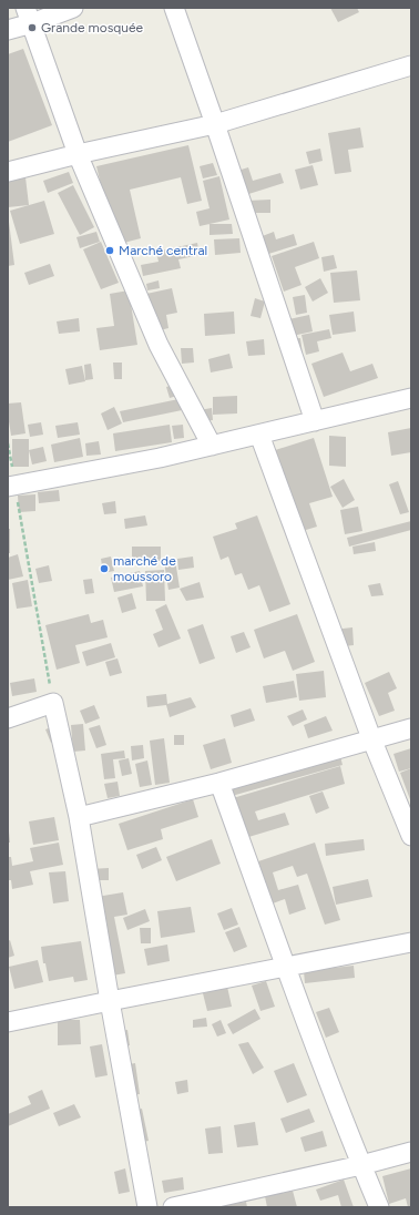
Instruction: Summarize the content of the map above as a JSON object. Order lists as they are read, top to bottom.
{
  "places": ["Grande mosquée", "Marché central", "marché de moussoro"]
}
